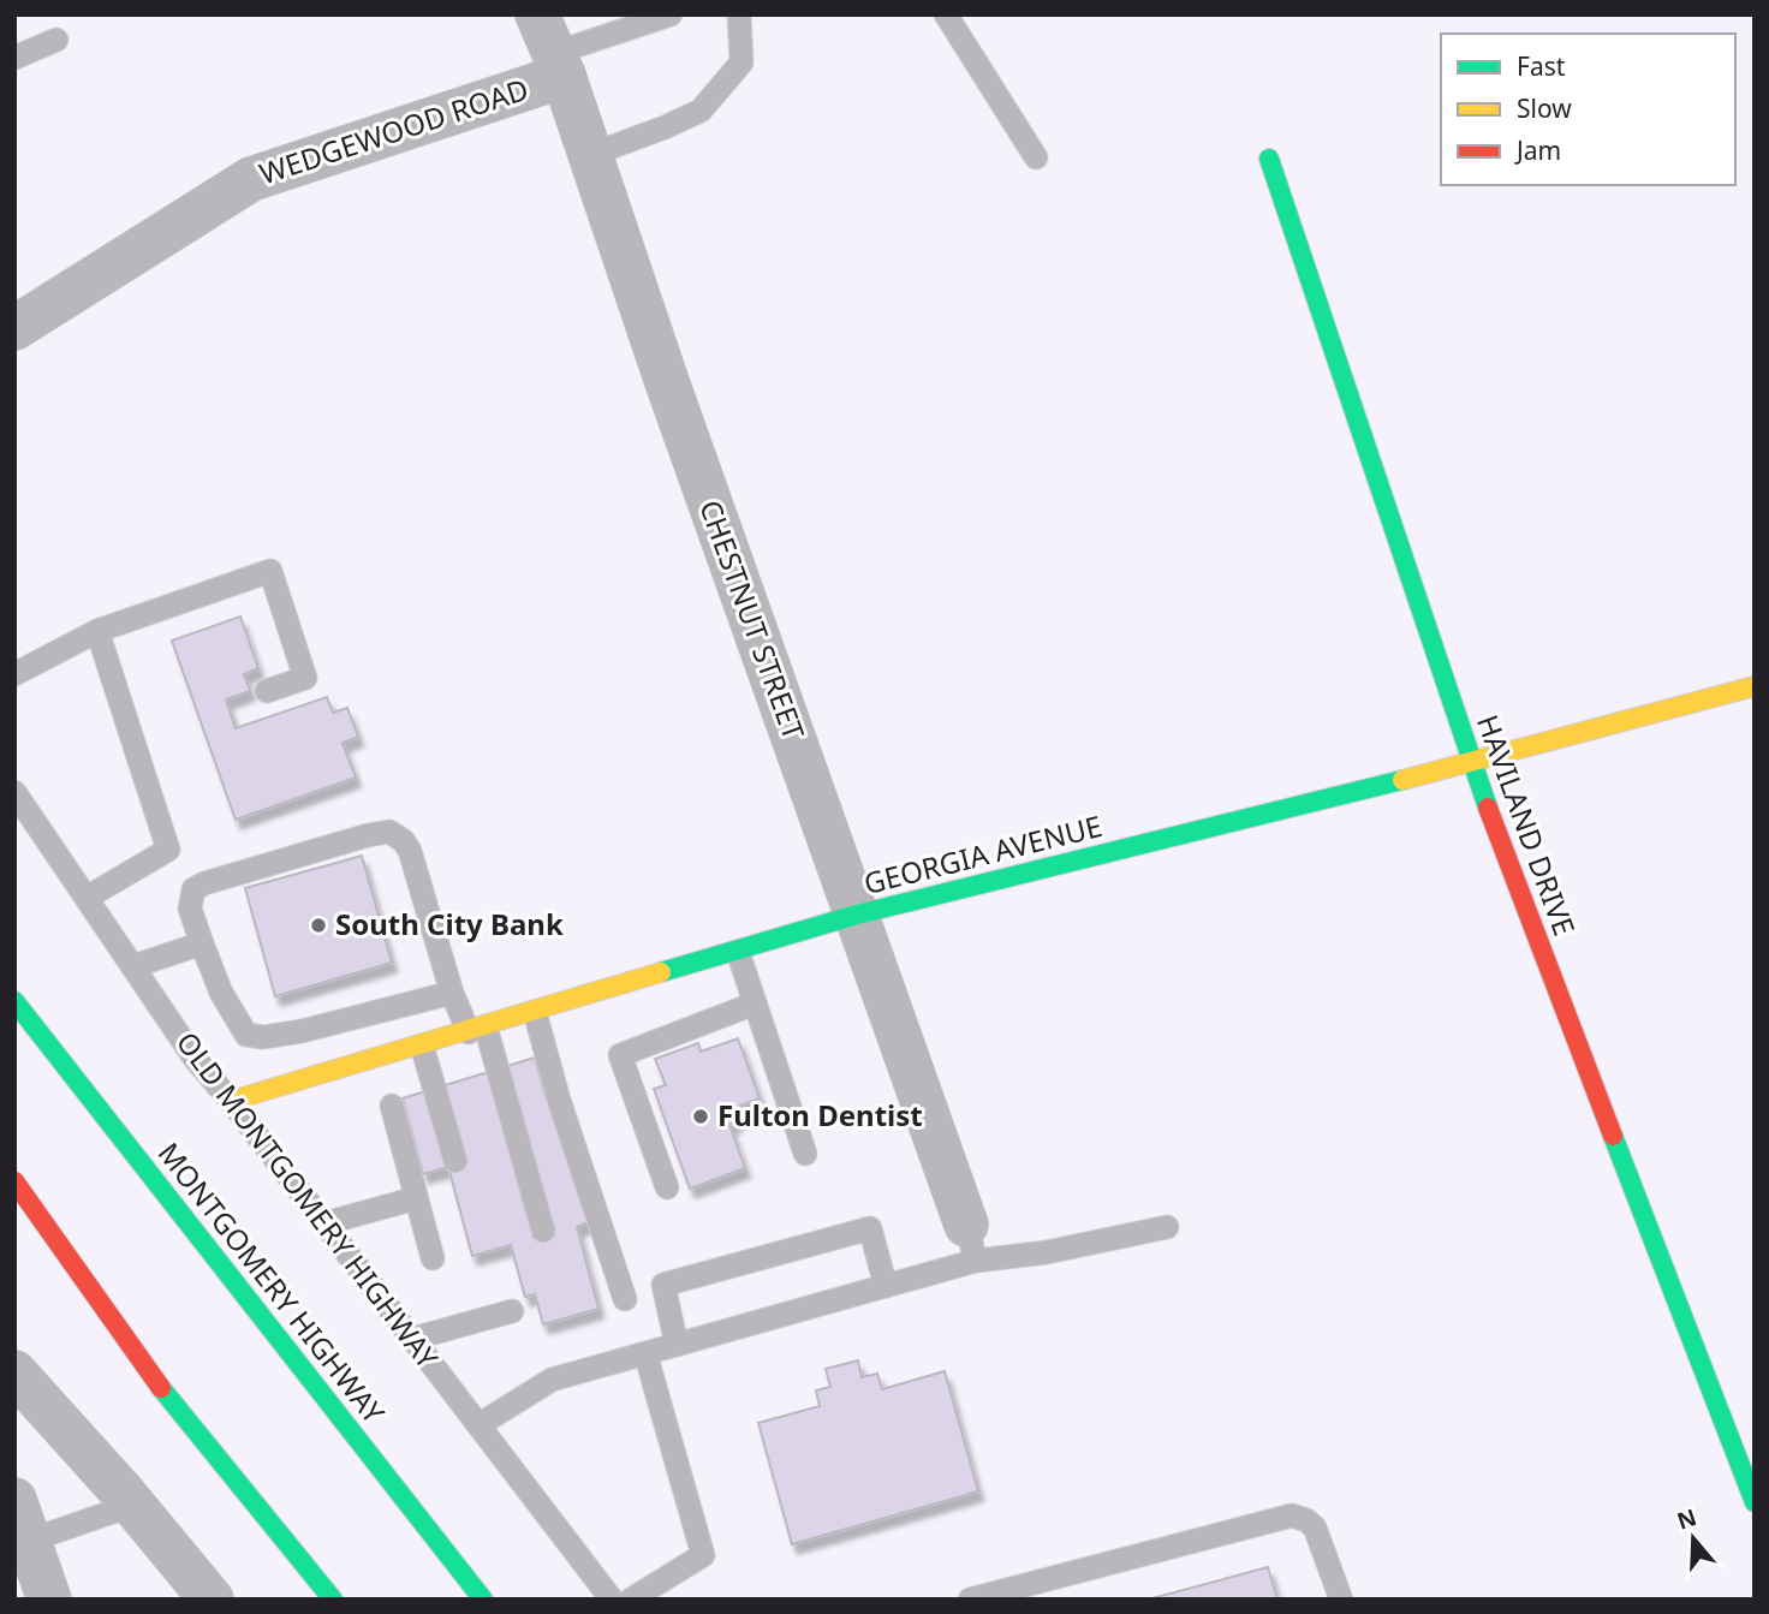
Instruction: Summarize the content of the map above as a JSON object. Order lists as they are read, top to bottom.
{
  "streets": {
    "street": [
      "WEDGEWOOD ROAD",
      "CHESTNUT STREET",
      "HAVILAND DRIVE",
      "GEORGIA AVENUE",
      "MONTGOMERY HIGHWAY"
    ],
    "lane": ["OLD MONTGOMERY HIGHWAY"]
  },
  "crossings": [
    ["WEDGEWOOD ROAD", "CHESTNUT STREET"],
    ["CHESTNUT STREET", "GEORGIA AVENUE"],
    ["HAVILAND DRIVE", "GEORGIA AVENUE"],
    ["GEORGIA AVENUE", "OLD MONTGOMERY HIGHWAY"]
  ],
  "places": ["South City Bank", "Fulton Dentist"],
  "legend": ["Fast", "Slow", "Jam"],
  "north": "top"
}
